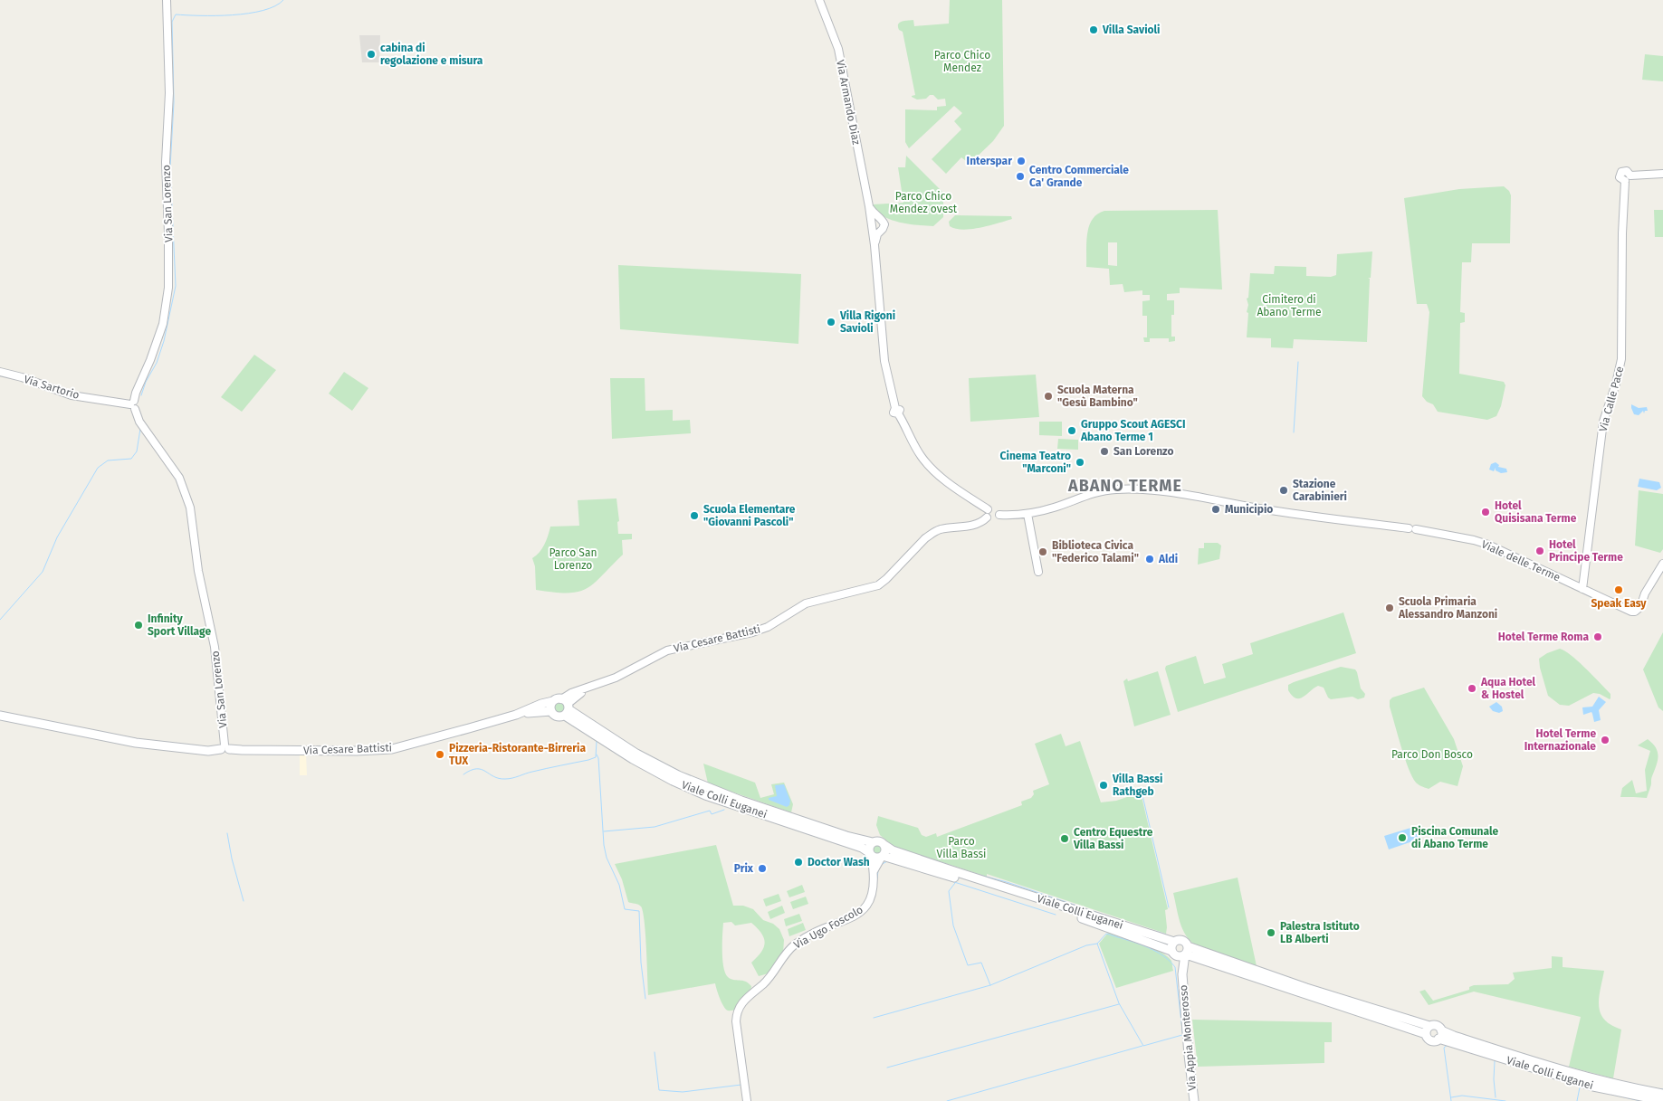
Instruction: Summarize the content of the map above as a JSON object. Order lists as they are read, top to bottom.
{
  "streets": {
    "main road": ["Via Cesare Battisti", "Viale Colli Euganei", "Via Appia Monterosso"],
    "street": [
      "Via Armando Diaz",
      "Via San Lorenzo",
      "Via Sartorio",
      "Via Calle Pace",
      "Viale delle Terme",
      "Via Ugo Foscolo"
    ]
  },
  "crossings": [
    ["Via Armando Diaz", "Viale delle Terme"],
    ["Via Armando Diaz", "Via Cesare Battisti"],
    ["Via San Lorenzo", "Via Sartorio"],
    ["Via San Lorenzo", "Via Cesare Battisti"],
    ["Via Calle Pace", "Viale delle Terme"],
    ["Viale delle Terme", "Via Cesare Battisti"],
    ["Via Cesare Battisti", "Viale Colli Euganei"],
    ["Viale Colli Euganei", "Via Ugo Foscolo"],
    ["Viale Colli Euganei", "Via Appia Monterosso"]
  ],
  "districts": ["ABANO TERME"],
  "parks": [
    "Parco Chico Mendez",
    "Parco Chico Mendez ovest",
    "Cimitero di Abano Terme",
    "Parco San Lorenzo",
    "Parco Don Bosco",
    "Parco Villa Bassi"
  ],
  "places": [
    "Villa Savioli",
    "cabina di regolazione e misura",
    "Interspar",
    "Centro Commerciale Ca' Grande",
    "Villa Rigoni Savioli",
    "Scuola Materna \"Gesù Bambino\"",
    "Gruppo Scout AGESCI Abano Terme 1",
    "San Lorenzo",
    "Cinema Teatro \"Marconi\"",
    "Stazione Carabinieri",
    "Municipio",
    "Hotel Quisisana Terme",
    "Scuola Elementare \"Giovanni Pascoli\"",
    "Hotel Principe Terme",
    "Biblioteca Civica \"Federico Talami\"",
    "Aldi",
    "Speak Easy",
    "Scuola Primaria Alessandro Manzoni",
    "Infinity Sport Village",
    "Hotel Terme Roma",
    "Aqua Hotel & Hostel",
    "Hotel Terme Internazionale",
    "Pizzeria-Ristorante-Birreria TUX",
    "Villa Bassi Rathgeb",
    "Piscina Comunale di Abano Terme",
    "Centro Equestre Villa Bassi",
    "Doctor Wash",
    "Prix",
    "Palestra Istituto LB Alberti"
  ]
}
